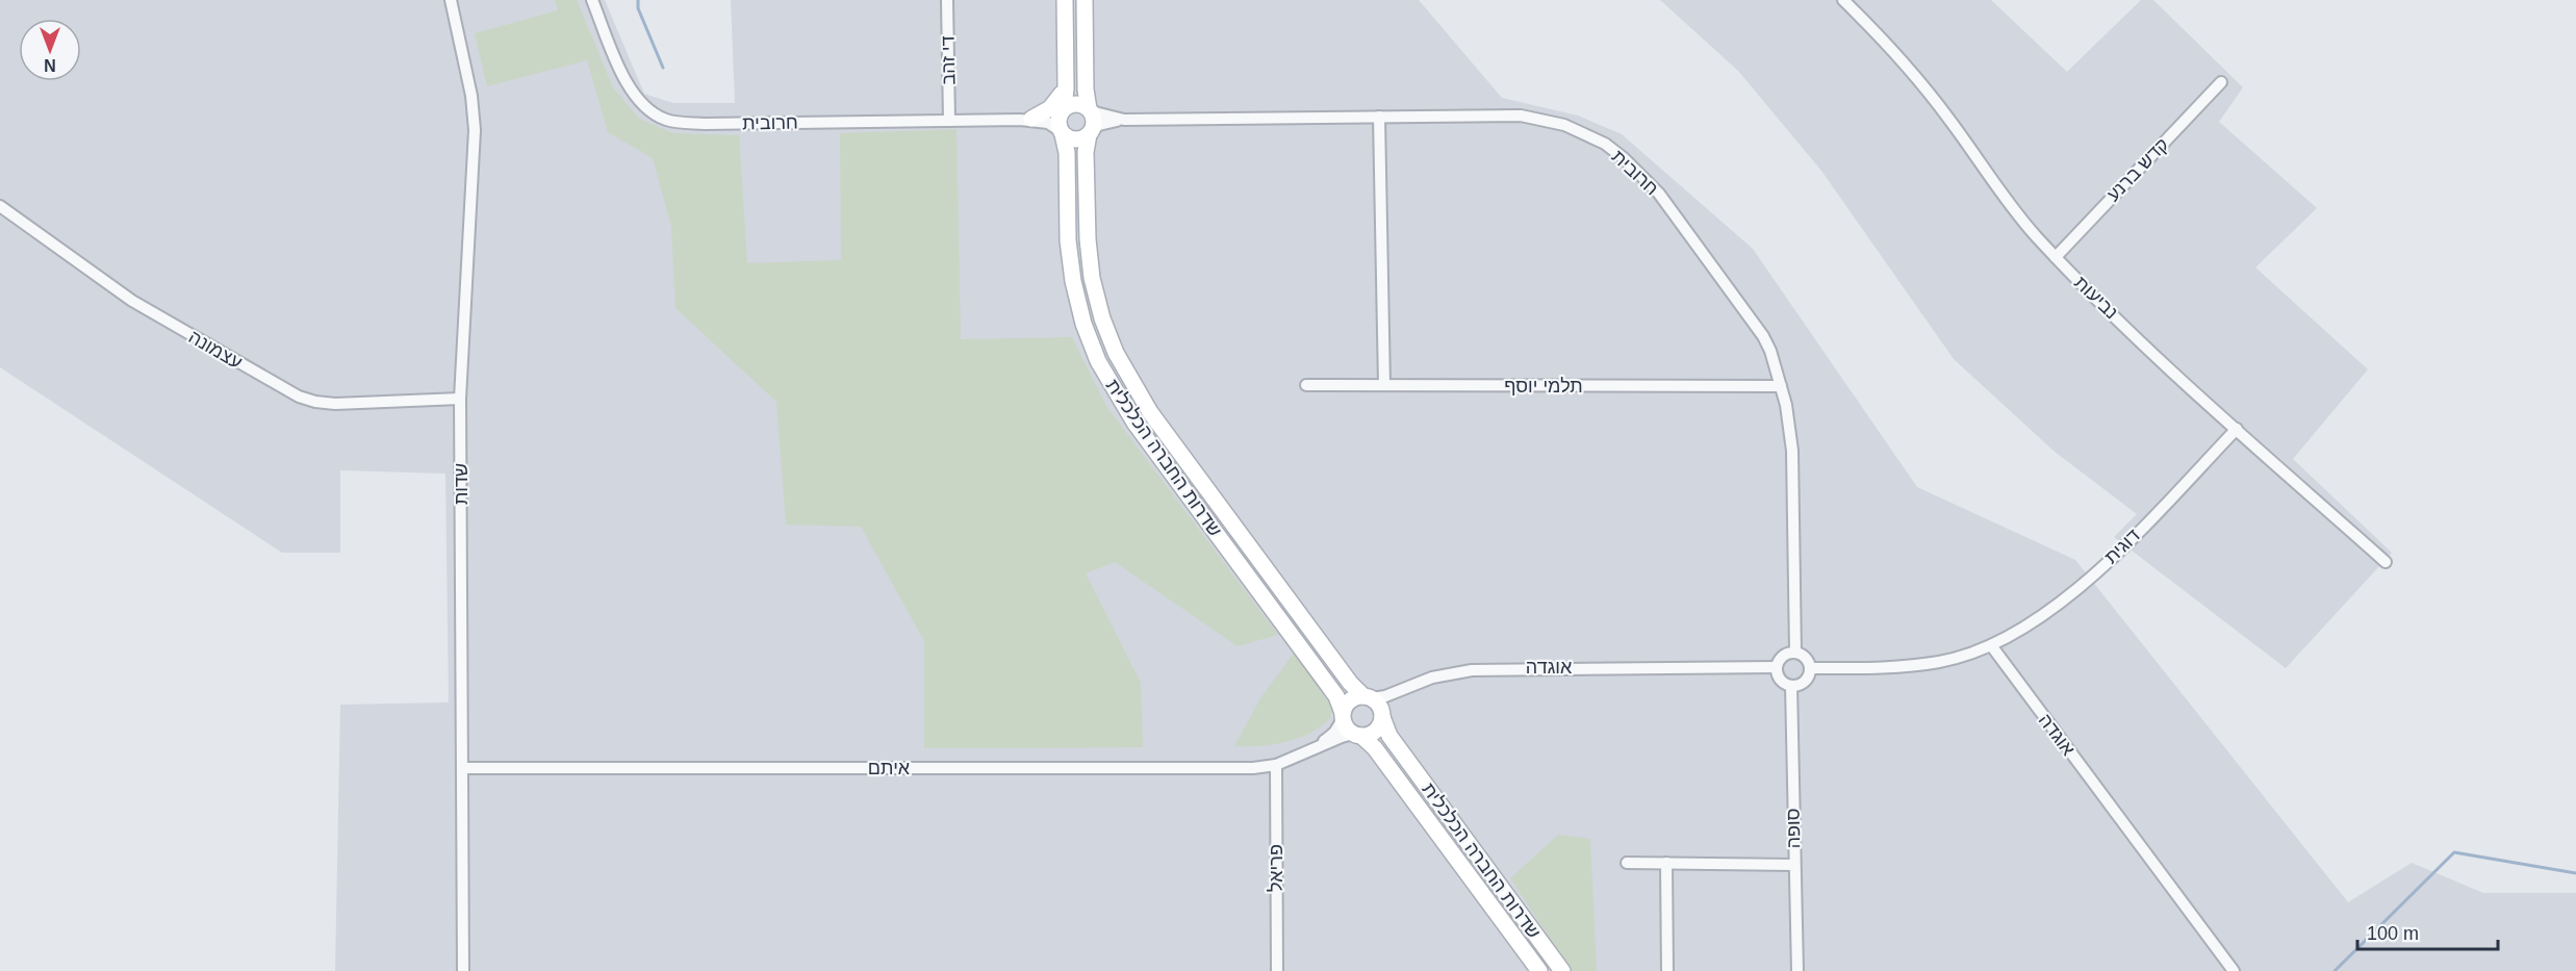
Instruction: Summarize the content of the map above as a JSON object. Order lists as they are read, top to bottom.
{
  "streets": {
    "main road": ["שדרות החברה הכלכלית"],
    "street": [
      "די זהב",
      "חרובית",
      "קדש ברנע",
      "נביעות",
      "עצמונה",
      "תלמי יוסף",
      "שדות",
      "דוגית",
      "אוגדה",
      "איתם",
      "סופה",
      "פריאל"
    ]
  },
  "crossings": [
    ["די זהב", "חרובית"],
    ["חרובית", "תלמי יוסף"],
    ["חרובית", "שדרות החברה הכלכלית"],
    ["חרובית", "אוגדה"],
    ["חרובית", "סופה"],
    ["קדש ברנע", "נביעות"],
    ["נביעות", "דוגית"],
    ["עצמונה", "שדות"],
    ["שדרות החברה הכלכלית", "אוגדה"],
    ["שדרות החברה הכלכלית", "איתם"],
    ["שדות", "איתם"],
    ["דוגית", "אוגדה"],
    ["אוגדה", "איתם"],
    ["אוגדה", "סופה"],
    ["איתם", "פריאל"]
  ],
  "scale_bar": "100 m",
  "north": "bottom"
}
